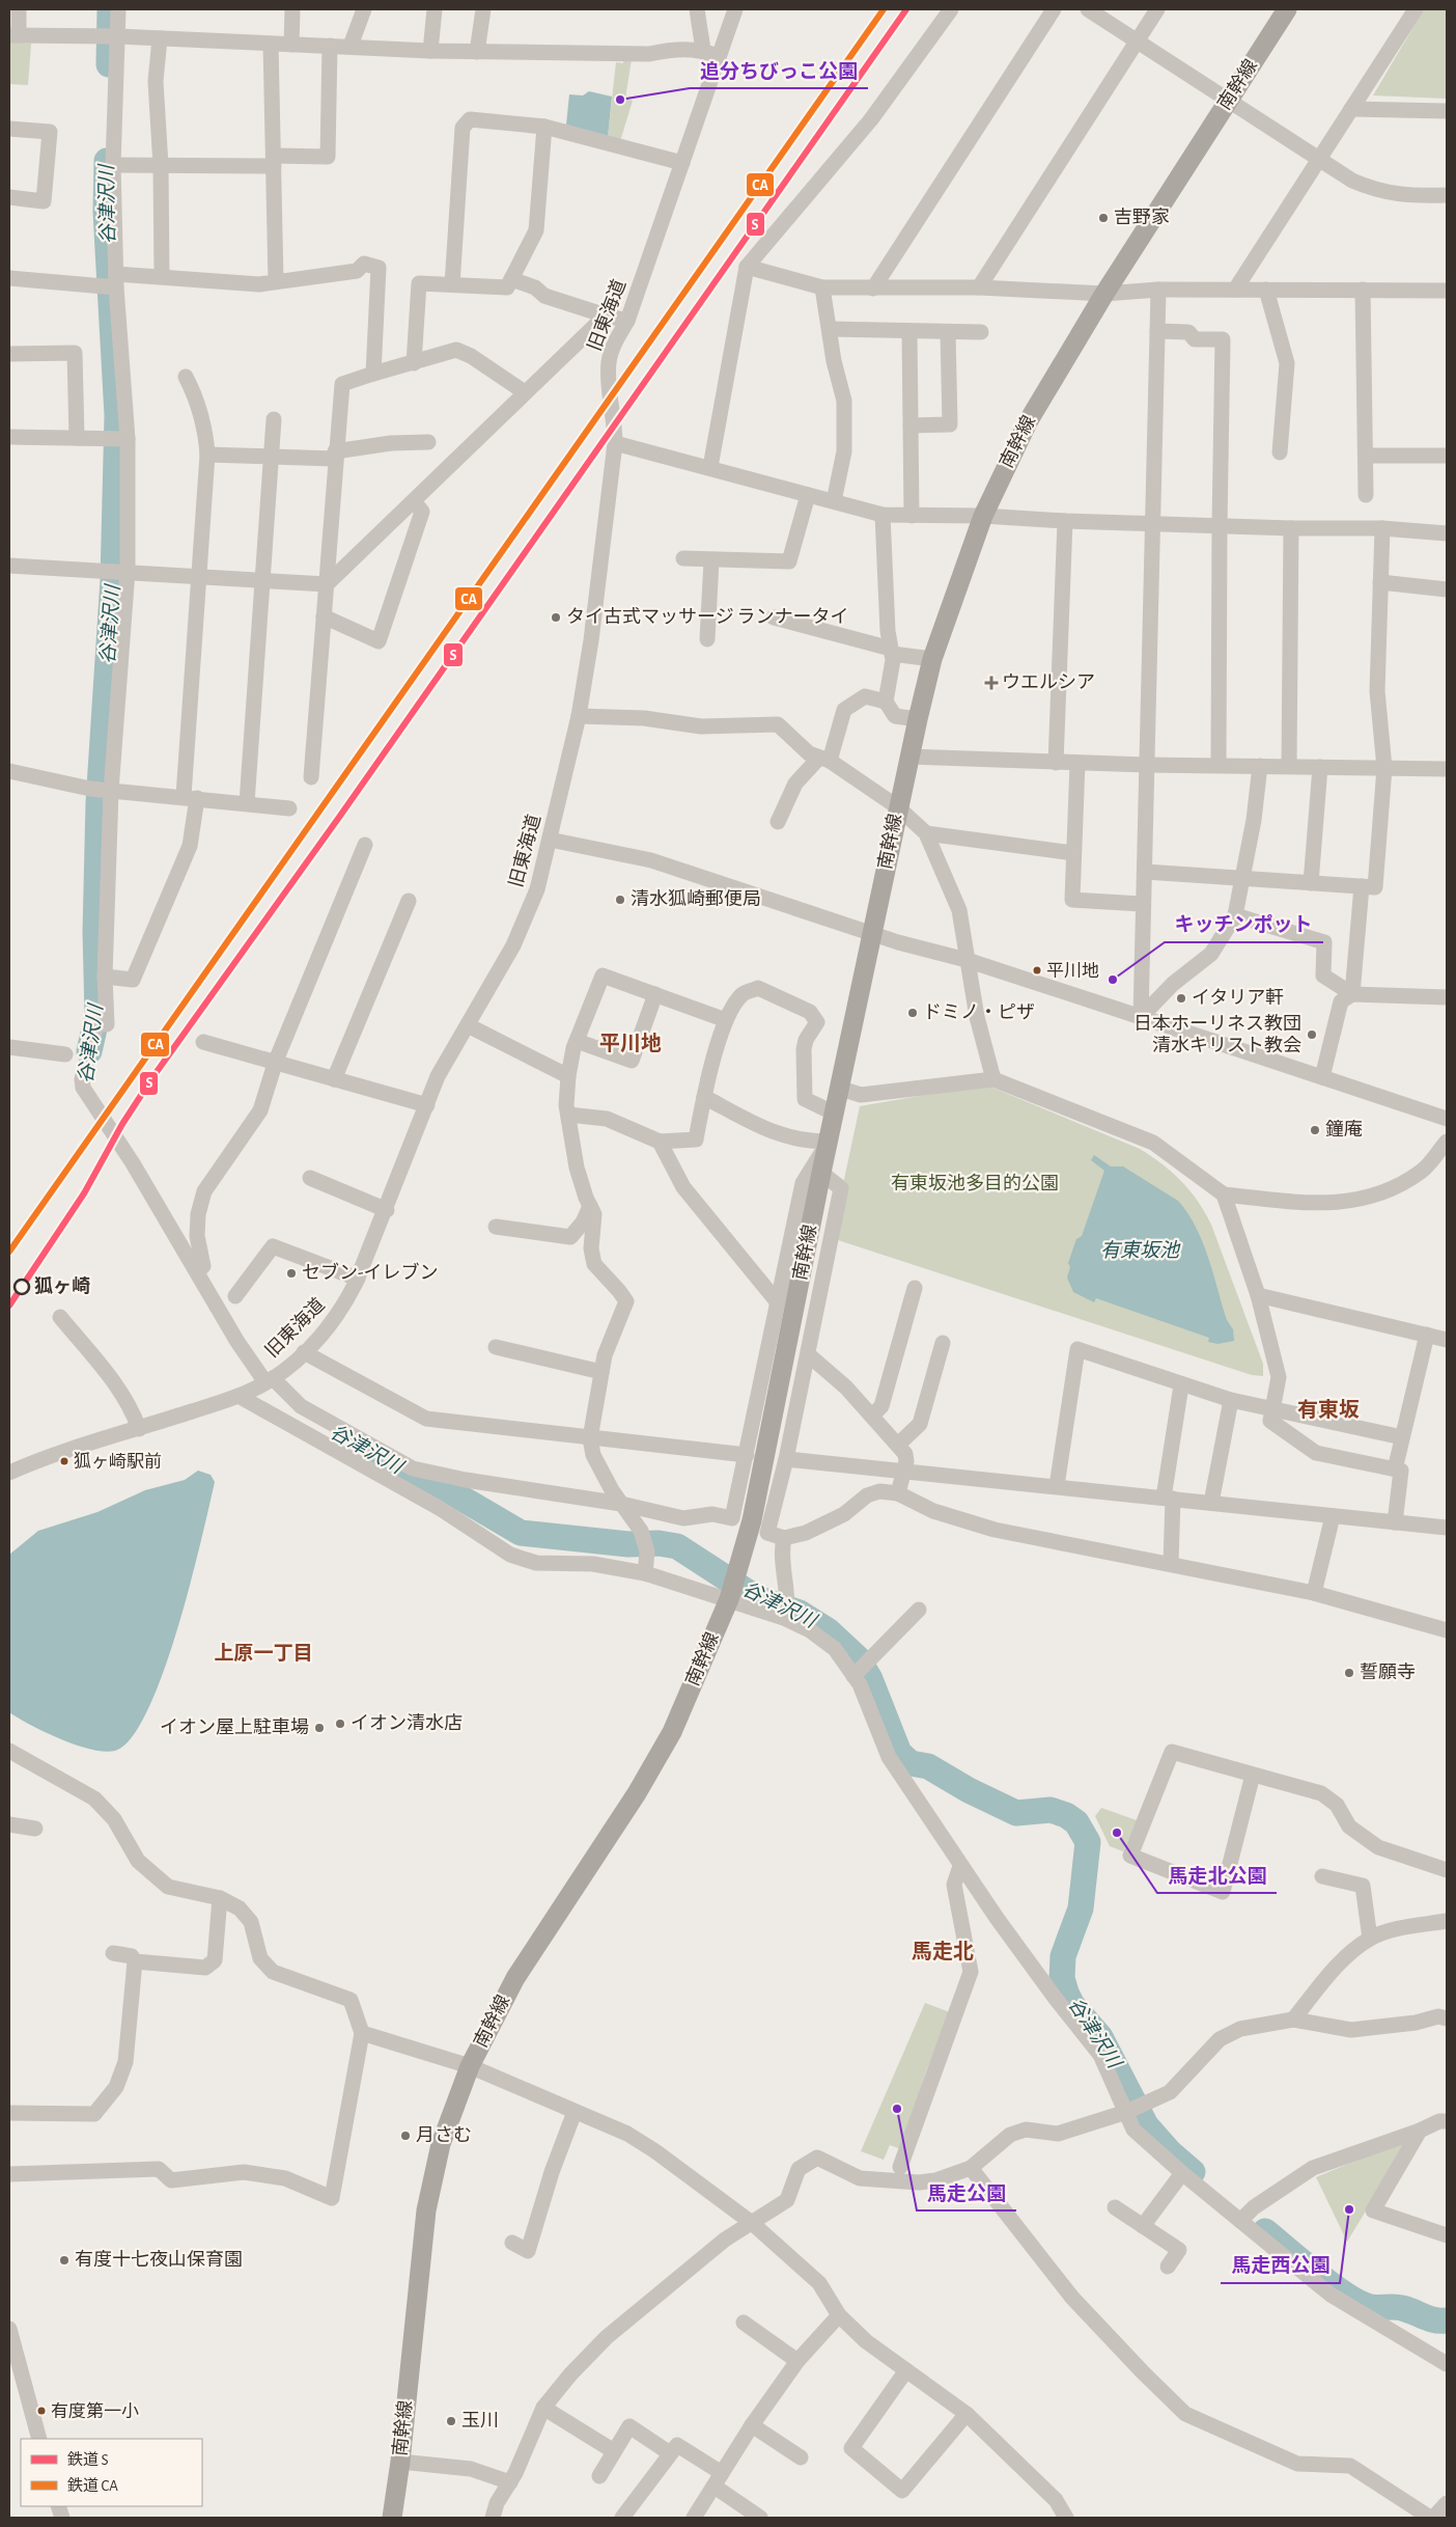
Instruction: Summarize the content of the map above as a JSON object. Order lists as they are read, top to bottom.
{
  "streets": {
    "main road": ["南幹線"],
    "street": ["旧東海道"]
  },
  "districts": [
    "平川地",
    "有東坂",
    "上原一丁目",
    "馬走北"
  ],
  "water": ["谷津沢川", "有東坂池"],
  "parks": ["有東坂池多目的公園"],
  "places": {
    "other": [
      "追分ちびっこ公園",
      "吉野家",
      "タイ古式マッサージ ランナータイ",
      "清水狐崎郵便局",
      "平川地",
      "キッチンポット",
      "イタリア軒",
      "ドミノ・ピザ",
      "日本ホーリネス教団 清水キリスト教会",
      "鐘庵",
      "セブン-イレブン",
      "狐ヶ崎",
      "狐ヶ崎駅前",
      "誓願寺",
      "イオン清水店",
      "イオン屋上駐車場",
      "馬走北公園",
      "馬走公園",
      "月さむ",
      "馬走西公園",
      "有度十七夜山保育園",
      "有度第一小",
      "玉川"
    ],
    "health": ["ウエルシア"]
  },
  "lines": ["rail line S", "rail line CA"],
  "legend": ["鉄道 S", "鉄道 CA"]
}
